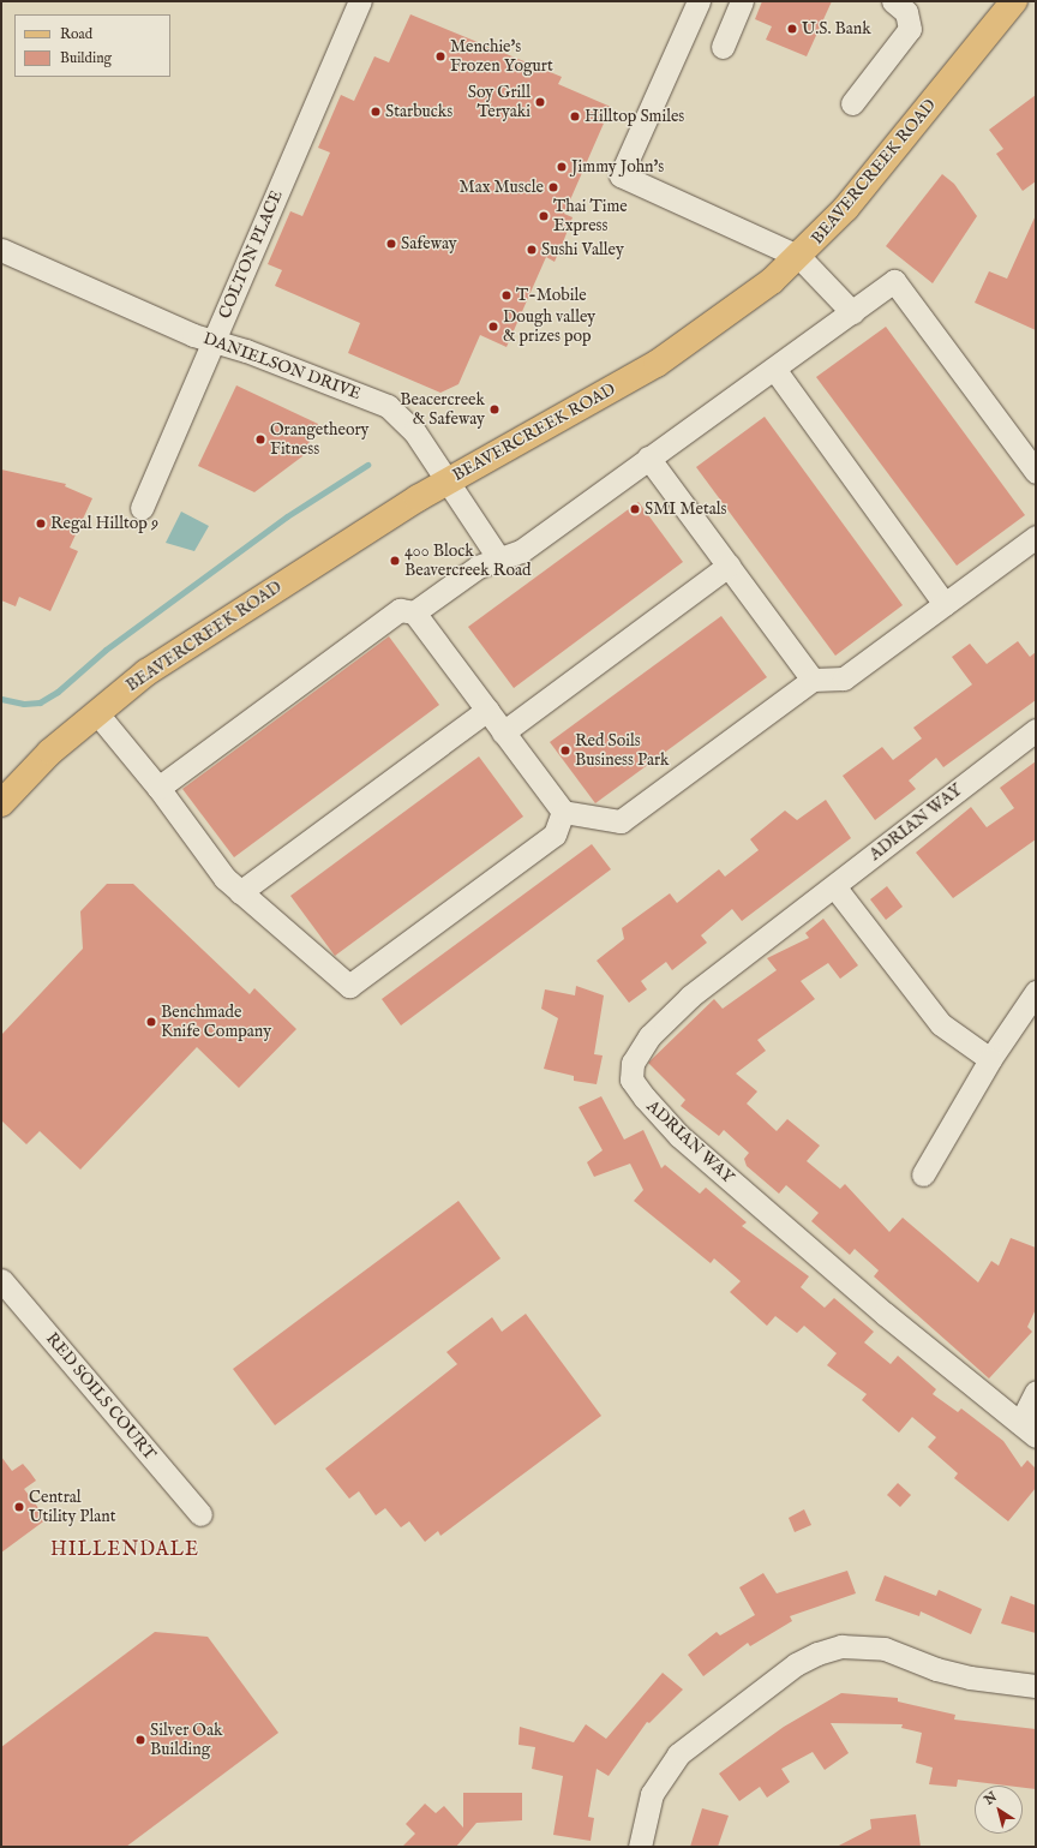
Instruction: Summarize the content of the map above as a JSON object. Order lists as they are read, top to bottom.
{
  "streets": {
    "main road": ["BEAVERCREEK ROAD"],
    "street": [
      "COLTON PLACE",
      "DANIELSON DRIVE",
      "ADRIAN WAY",
      "RED SOILS COURT"
    ]
  },
  "crossings": [
    ["BEAVERCREEK ROAD", "DANIELSON DRIVE"],
    ["COLTON PLACE", "DANIELSON DRIVE"]
  ],
  "districts": ["HILLENDALE"],
  "places": [
    "U.S. Bank",
    "Menchie's Frozen Yogurt",
    "Soy Grill Teryaki",
    "Starbucks",
    "Hilltop Smiles",
    "Jimmy John's",
    "Max Muscle",
    "Thai Time Express",
    "Safeway",
    "Sushi Valley",
    "T-Mobile",
    "Dough valley & prizes pop",
    "Beacercreek & Safeway",
    "Orangetheory Fitness",
    "SMI Metals",
    "Regal Hilltop 9",
    "400 Block Beavercreek Road",
    "Red Soils Business Park",
    "Benchmade Knife Company",
    "Central Utility Plant",
    "Silver Oak Building"
  ],
  "legend": ["Road", "Building"],
  "north": "top left"
}
